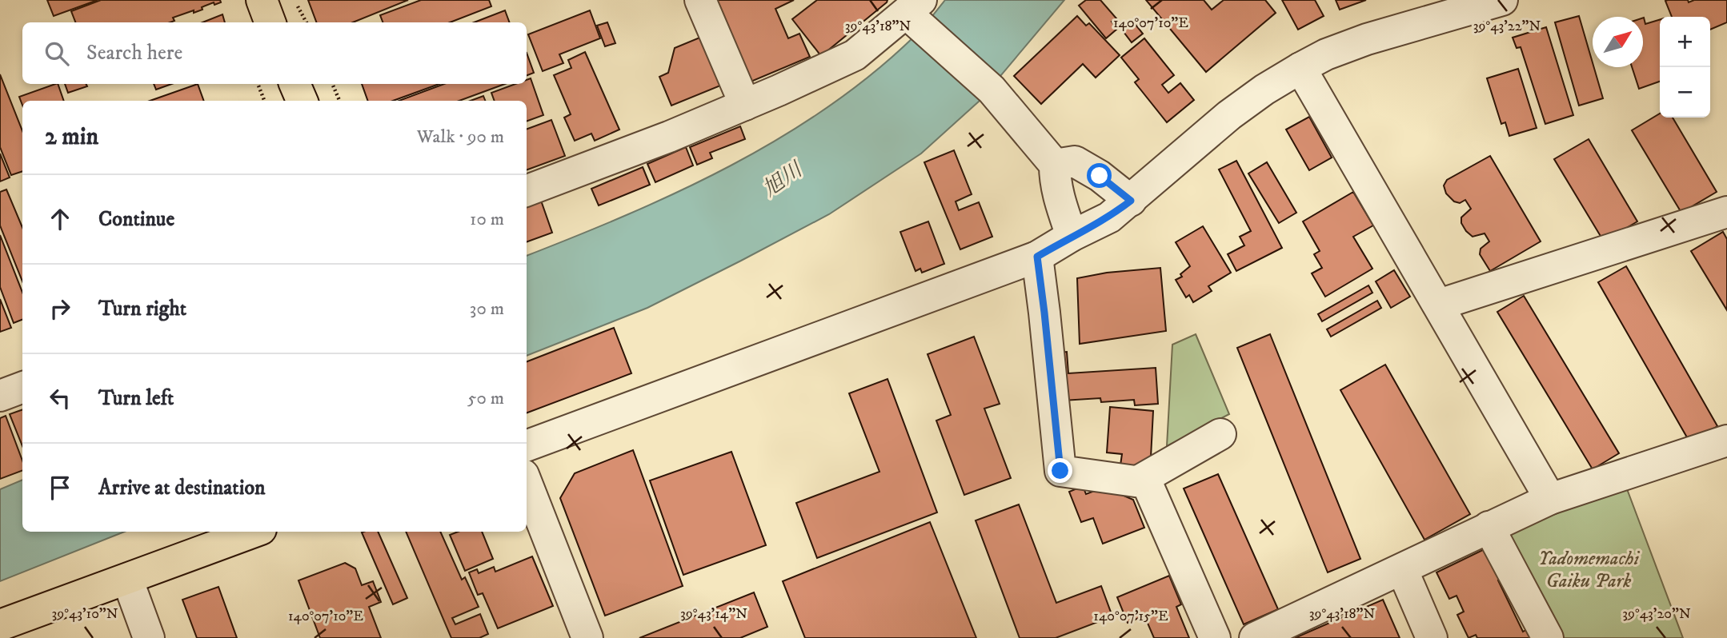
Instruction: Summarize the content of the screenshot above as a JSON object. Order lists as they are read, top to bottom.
{
  "water": ["旭川"],
  "parks": ["Yadomemachi Gaiku Park"],
  "north": "top right",
  "page": {
    "map_buttons": ["+", "−"],
    "search": "Search here",
    "heading": ["2 min", "Walk · 90 m"],
    "list": [
      ["Continue", "10 m"],
      ["Turn right", "30 m"],
      ["Turn left", "50 m"],
      "Arrive at destination"
    ]
  },
  "coordinates": [
    "140°07'10\"E",
    "39°43'18\"N",
    "39°43'22\"N",
    "39°43'10\"N",
    "39°43'14\"N",
    "39°43'20\"N",
    "140°07'15\"E"
  ]
}
